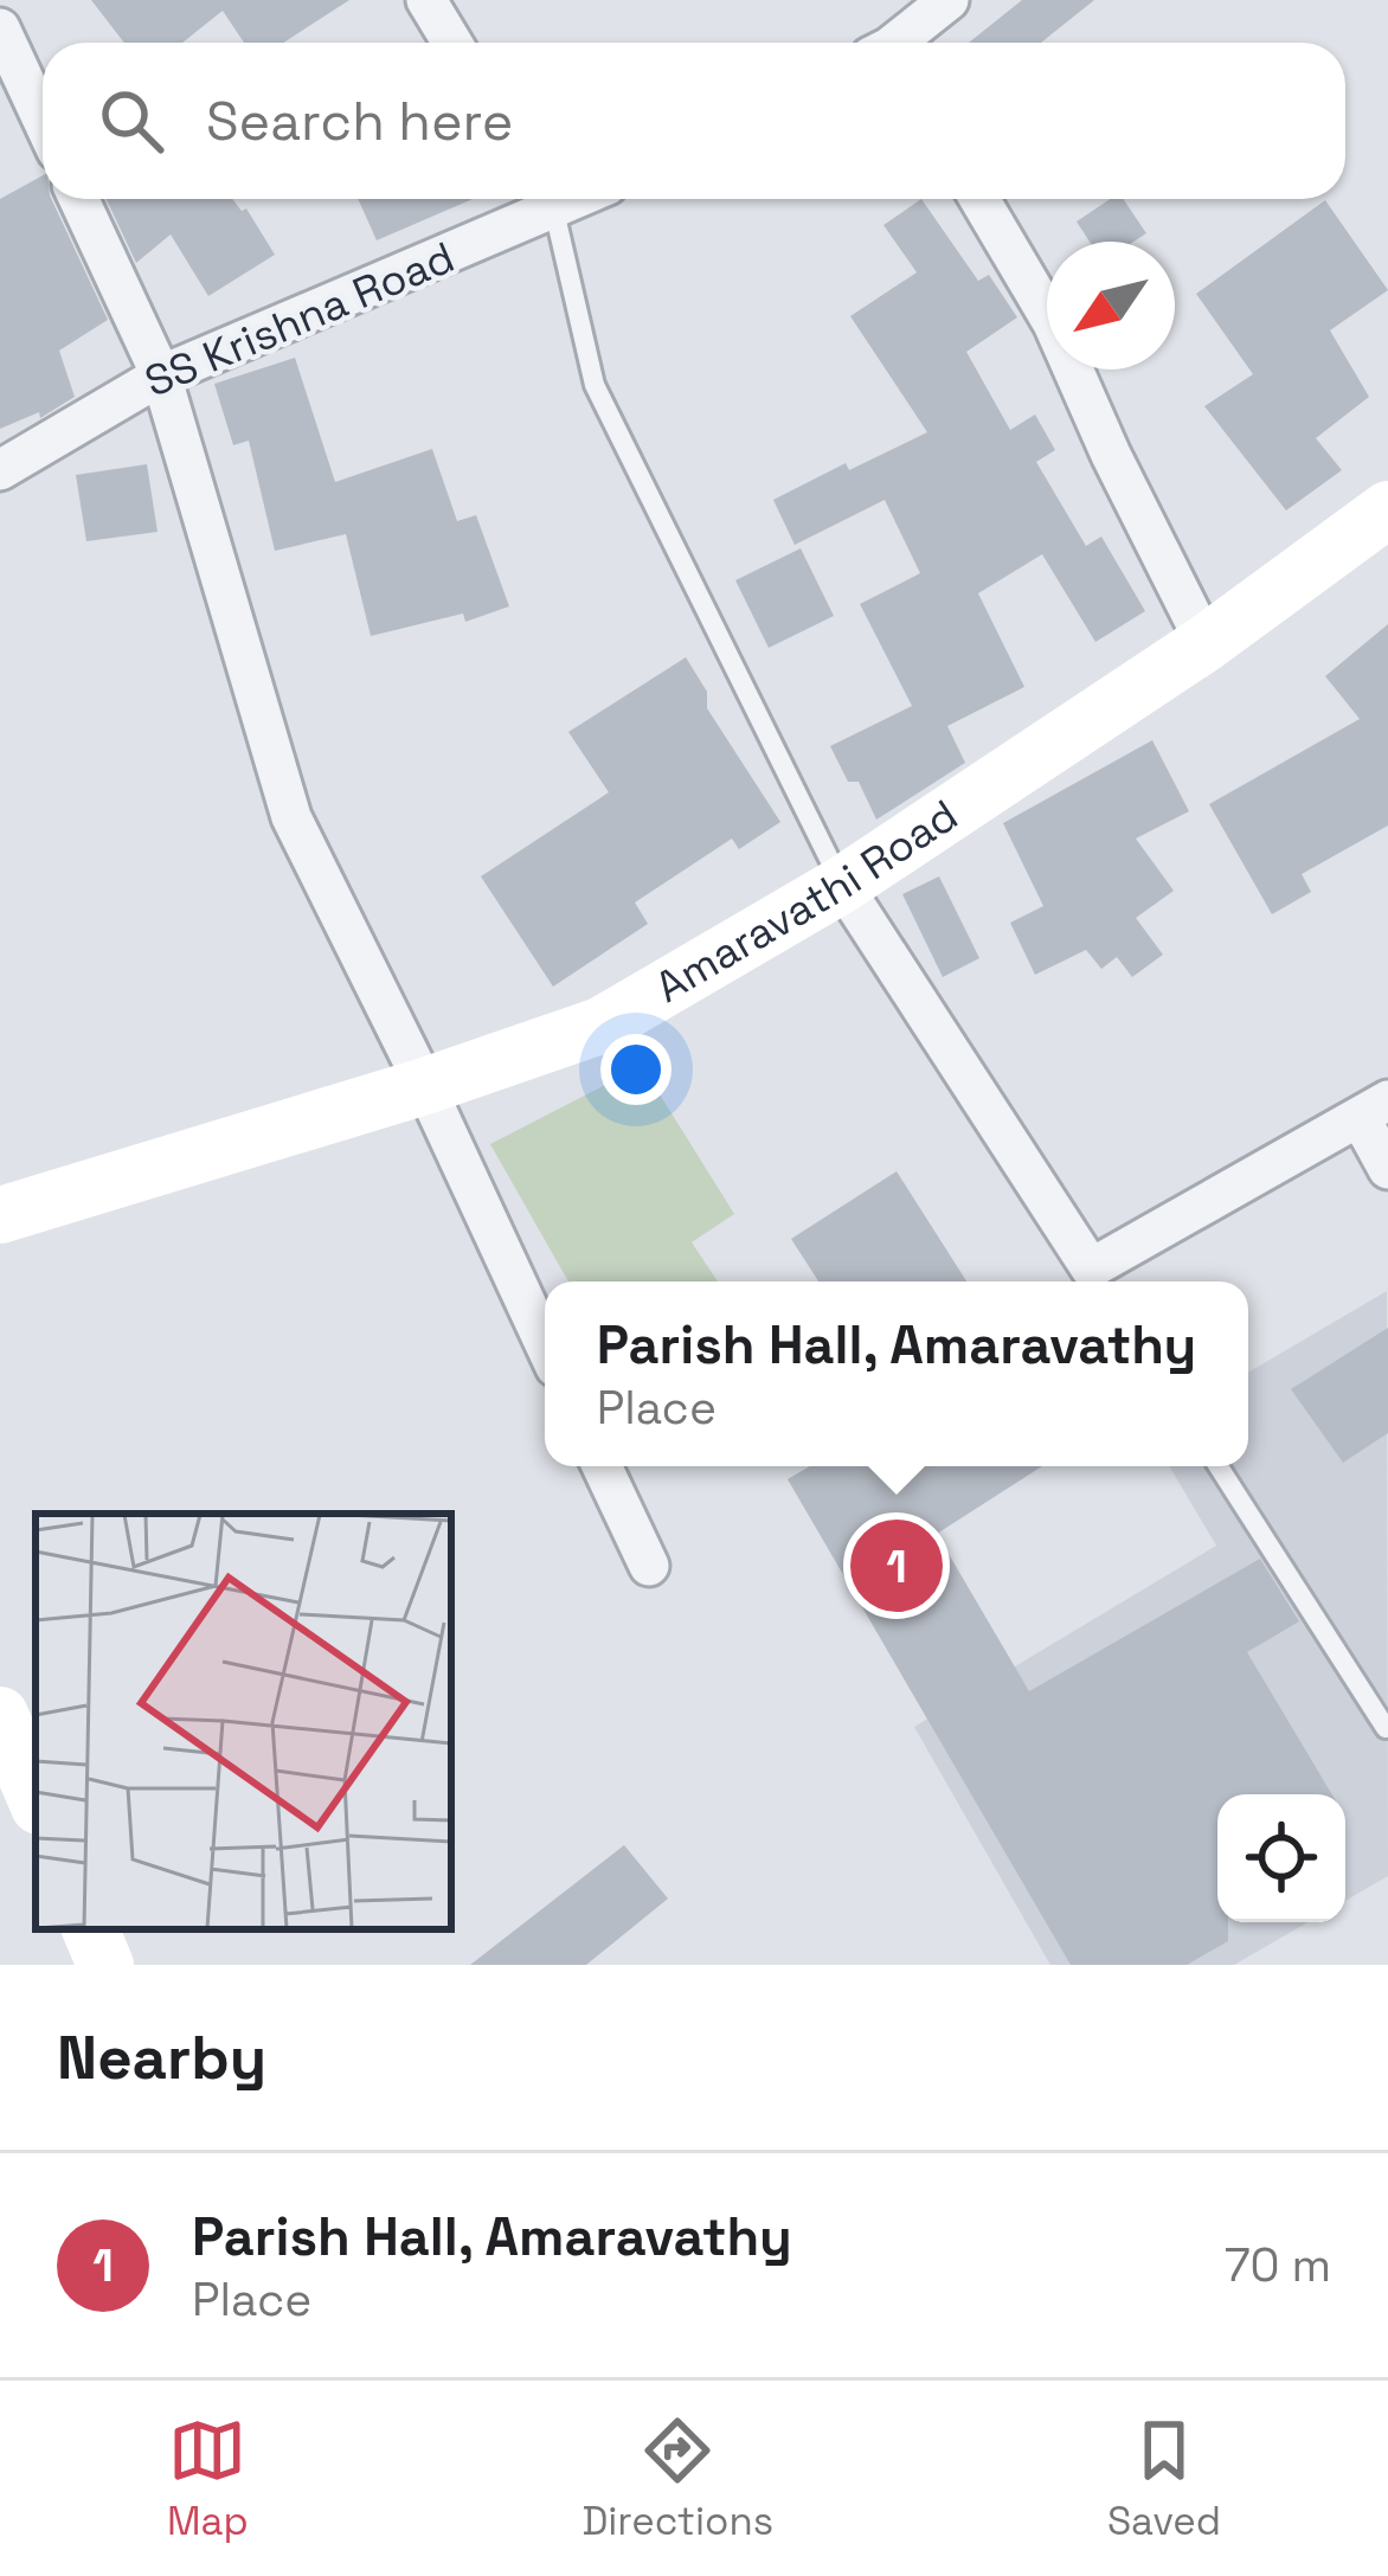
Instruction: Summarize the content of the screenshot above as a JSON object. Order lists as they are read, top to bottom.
{
  "streets": {
    "main road": ["Amaravathi Road"],
    "street": ["SS Krishna Road"]
  },
  "north": "bottom left",
  "page": {
    "search": "Search here",
    "popup": ["Parish Hall, Amaravathy", "Place"],
    "pins": "1",
    "heading": "Nearby",
    "list": [
      {
        "mark": "1",
        "name": "Parish Hall, Amaravathy",
        "note": "Place",
        "value": "70 m"
      }
    ],
    "nav": ["Map", "Directions", "Saved"]
  }
}
